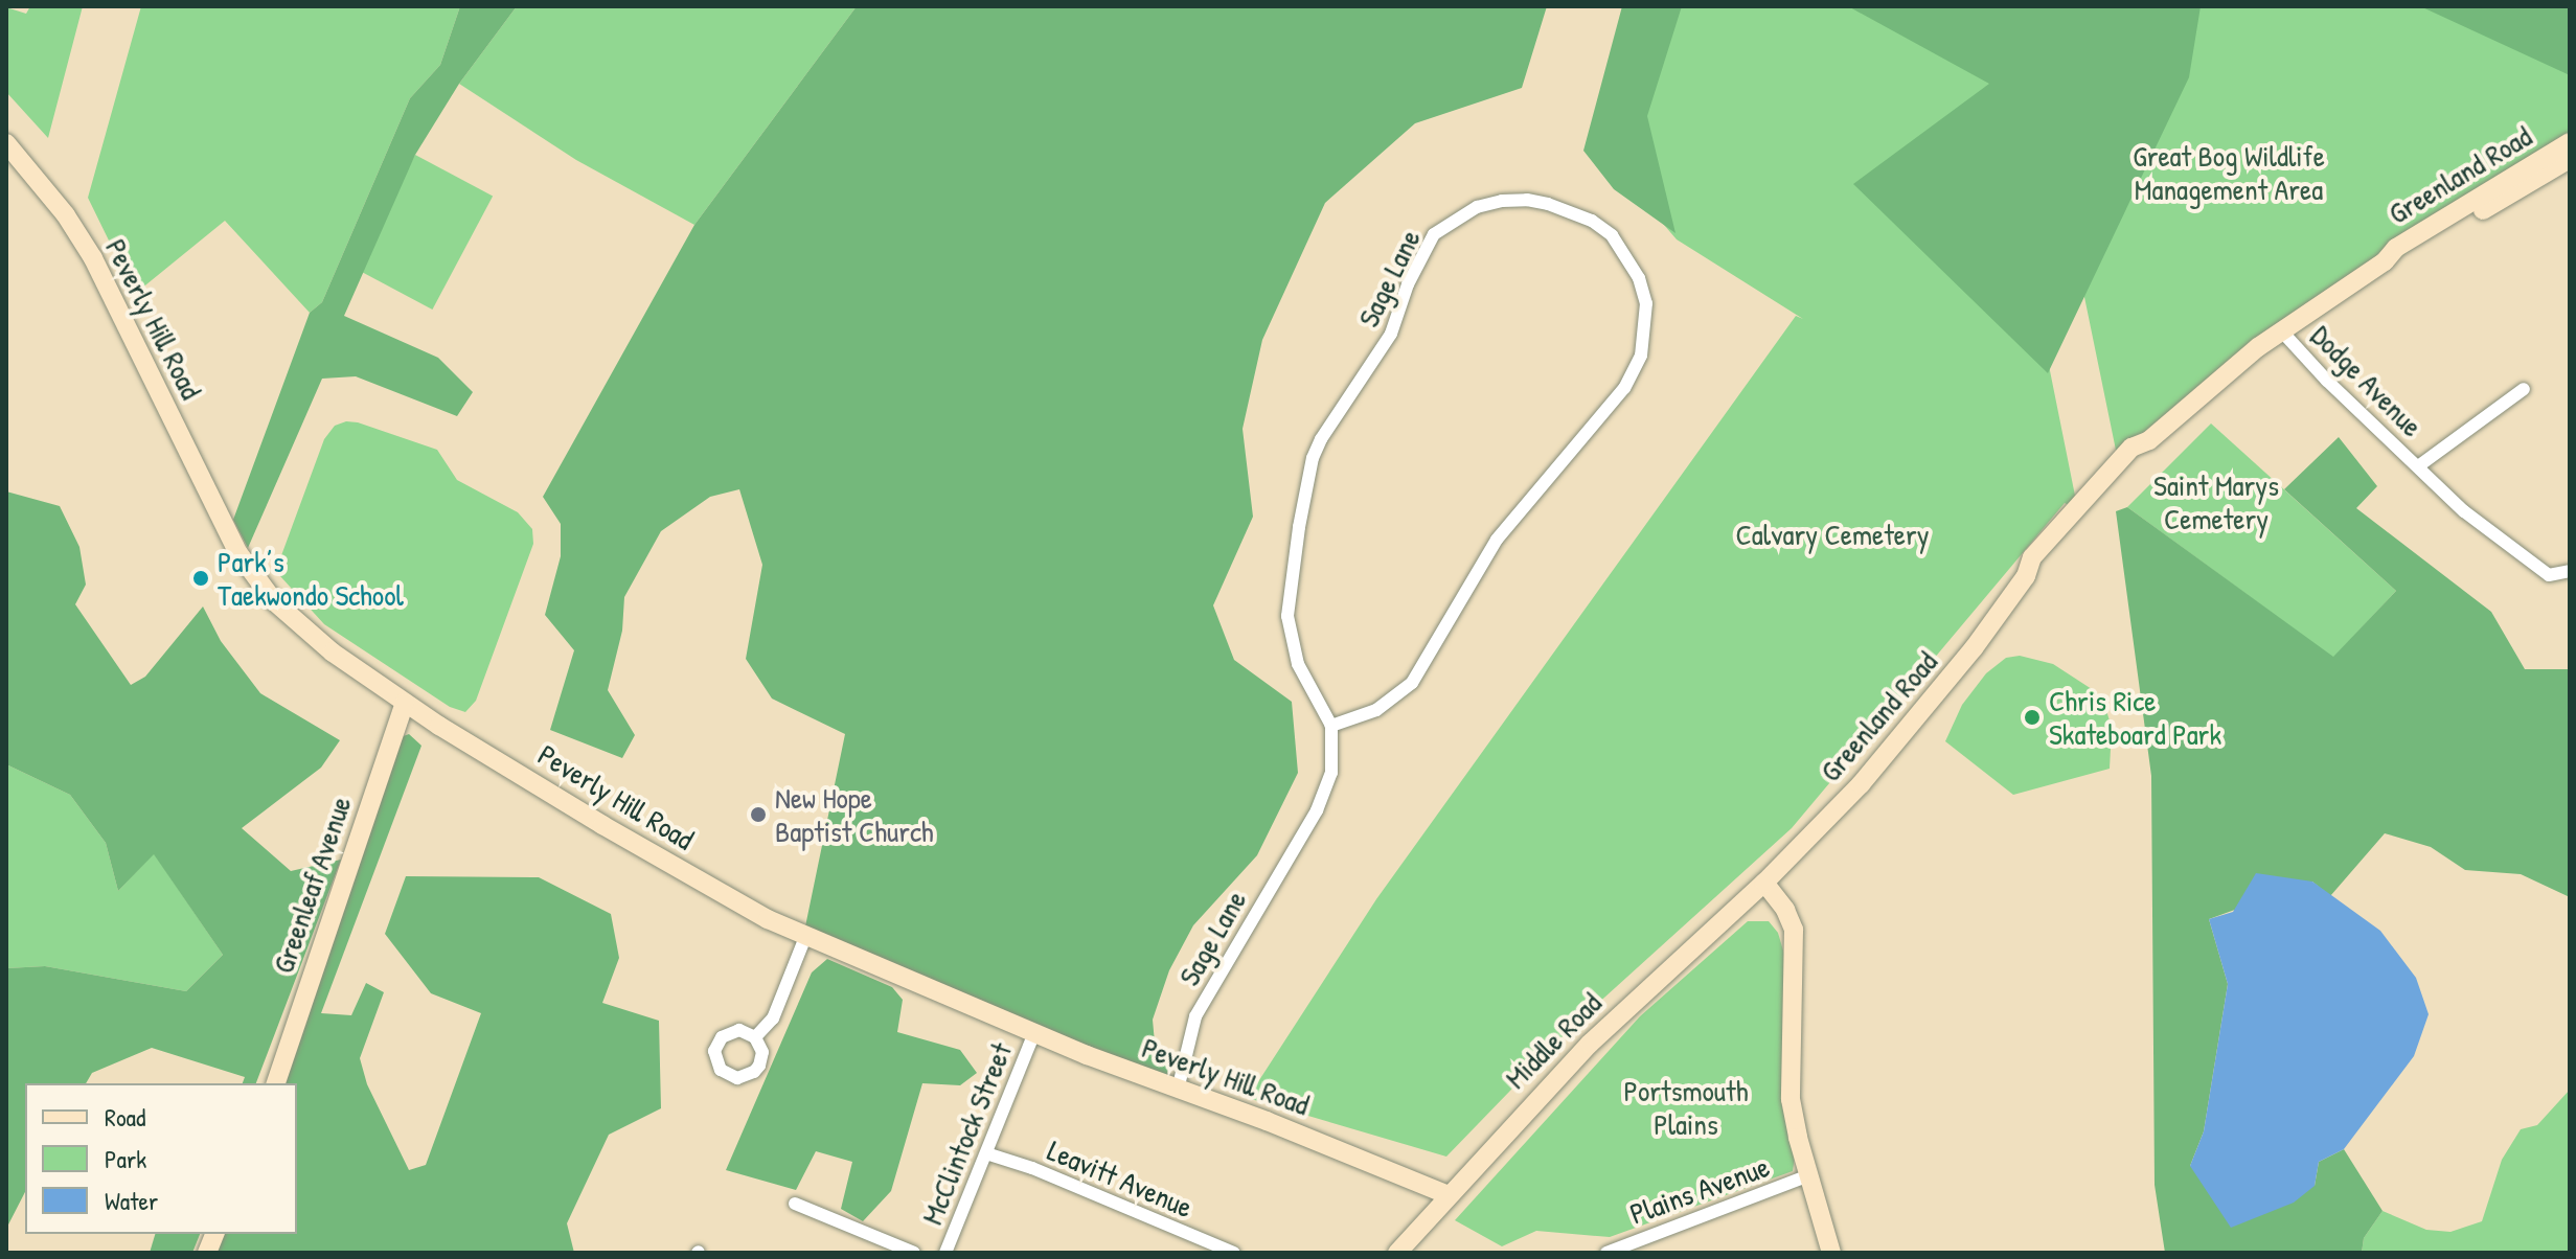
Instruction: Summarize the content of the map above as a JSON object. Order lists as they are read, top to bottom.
{
  "streets": {
    "street": [
      "Greenland Road",
      "Sage Lane",
      "Peverly Hill Road",
      "Dodge Avenue",
      "Greenleaf Avenue",
      "Middle Road",
      "McClintock Street",
      "Leavitt Avenue",
      "Plains Avenue"
    ]
  },
  "crossings": [
    ["Greenland Road", "Dodge Avenue"],
    ["Greenland Road", "Middle Road"],
    ["Sage Lane", "Peverly Hill Road"],
    ["Peverly Hill Road", "Greenleaf Avenue"],
    ["Peverly Hill Road", "Middle Road"],
    ["Peverly Hill Road", "McClintock Street"],
    ["McClintock Street", "Leavitt Avenue"]
  ],
  "parks": [
    "Great Bog Wildlife Management Area",
    "Saint Marys Cemetery",
    "Calvary Cemetery",
    "Portsmouth Plains"
  ],
  "places": ["Park’s Taekwondo School", "Chris Rice Skateboard Park", "New Hope Baptist Church"],
  "legend": ["Road", "Park", "Water"]
}
